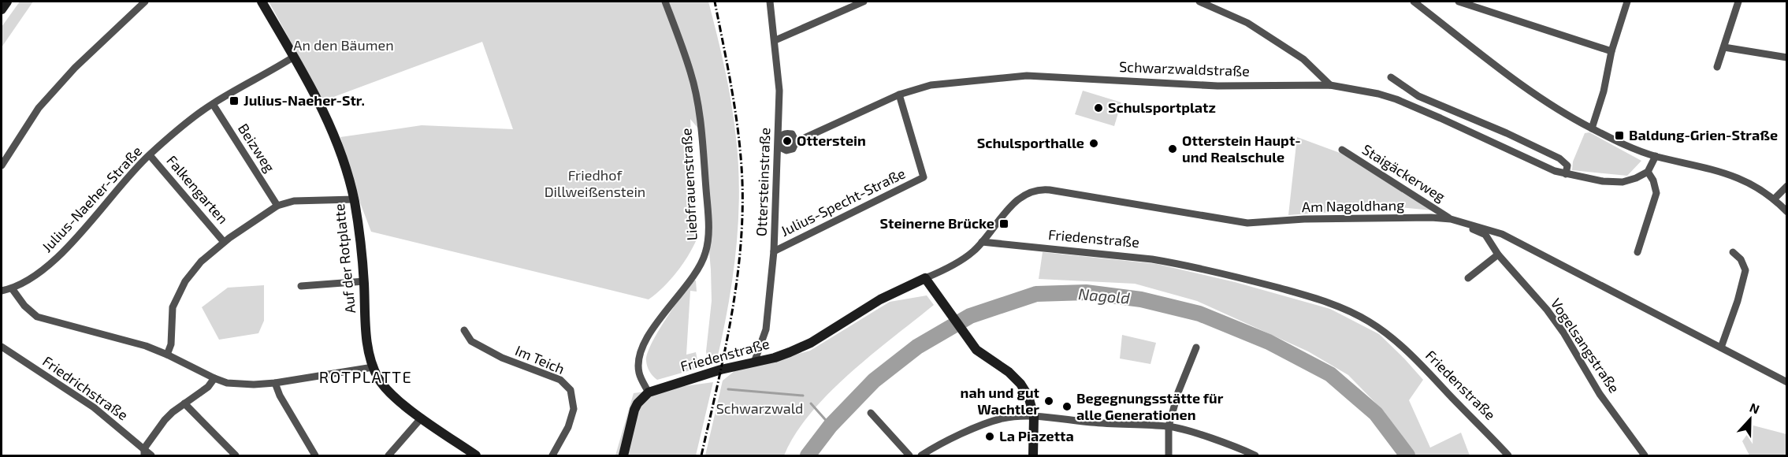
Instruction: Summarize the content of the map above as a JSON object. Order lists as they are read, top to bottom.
{
  "streets": {
    "street": [
      "Schwarzwaldstraße",
      "Beizweg",
      "Staigäckerweg",
      "Ottersteinstraße",
      "Liebfrauenstraße",
      "Falkengarten",
      "Julius-Naeher-Straße",
      "Julius-Specht-Straße",
      "Am Nagoldhang",
      "Friedenstraße",
      "Auf der Rotplatte",
      "Vogelsangstraße",
      "Im Teich",
      "Friedrichstraße"
    ]
  },
  "crossings": [
    ["Schwarzwaldstraße", "Ottersteinstraße"],
    ["Schwarzwaldstraße", "Julius-Specht-Straße"],
    ["Beizweg", "Julius-Naeher-Straße"],
    ["Staigäckerweg", "Am Nagoldhang"],
    ["Staigäckerweg", "Vogelsangstraße"],
    ["Ottersteinstraße", "Julius-Specht-Straße"],
    ["Ottersteinstraße", "Friedenstraße"],
    ["Liebfrauenstraße", "Friedenstraße"],
    ["Falkengarten", "Julius-Naeher-Straße"],
    ["Julius-Naeher-Straße", "Auf der Rotplatte"],
    ["Am Nagoldhang", "Friedenstraße"],
    ["Am Nagoldhang", "Vogelsangstraße"]
  ],
  "districts": ["ROTPLATTE"],
  "water": ["Nagold"],
  "parks": ["An den Bäumen", "Friedhof Dillweißenstein", "Schwarzwald"],
  "places": {
    "transit": ["Julius-Naeher-Str.", "Baldung-Grien-Straße", "Steinerne Brücke"],
    "other": [
      "Schulsportplatz",
      "Otterstein",
      "Schulsporthalle",
      "Otterstein Haupt- und Realschule",
      "nah und gut Wachtler",
      "Begegnungsstätte für alle Generationen",
      "La Piazetta"
    ]
  },
  "north": "top"
}
